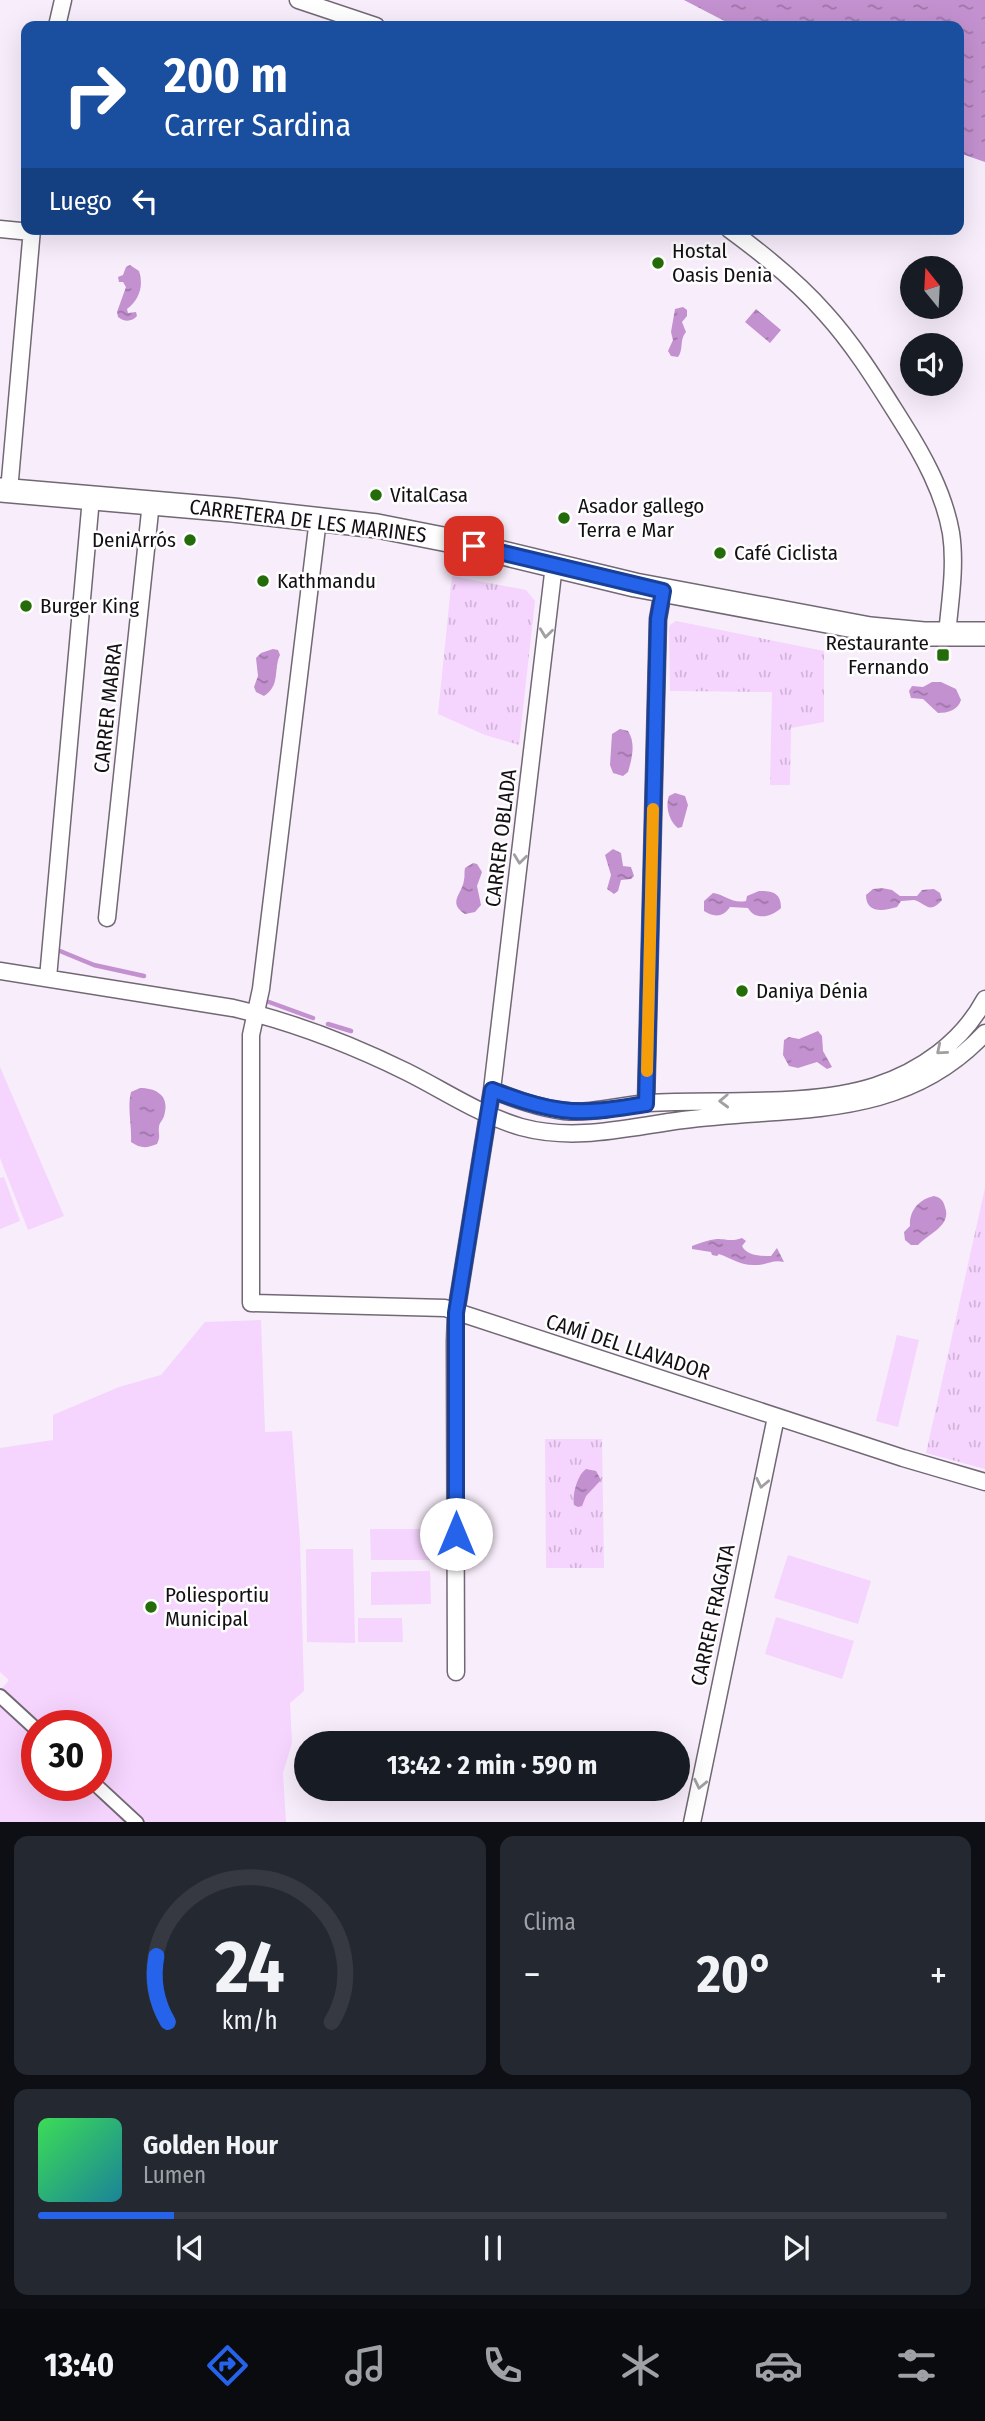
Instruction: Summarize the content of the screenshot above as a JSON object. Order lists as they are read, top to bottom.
{
  "streets": {
    "main road": ["CARRETERA DE LES MARINES"],
    "street": [
      "CARRER MABRA",
      "CARRER OBLADA",
      "CAMÍ DEL LLAVADOR",
      "CARRER FRAGATA"
    ]
  },
  "crossings": [
    ["CARRETERA DE LES MARINES", "CARRER MABRA"],
    ["CARRETERA DE LES MARINES", "CARRER OBLADA"],
    ["CARRER OBLADA", "CAMÍ DEL LLAVADOR"],
    ["CAMÍ DEL LLAVADOR", "CARRER FRAGATA"]
  ],
  "one_way": ["CARRER FRAGATA"],
  "places": {
    "other": [
      "Hostal Oasis Denia",
      "VitalCasa",
      "Asador gallego Terra e Mar",
      "DeniArrós",
      "Café Ciclista",
      "Kathmandu",
      "Burger King",
      "Daniya Dénia",
      "Poliesportiu Municipal"
    ],
    "transit": ["Restaurante Fernando"]
  },
  "north": "top",
  "page": {
    "turn": ["200 m", "Carrer Sardina"],
    "then": "Luego",
    "limit": "30",
    "trip": "13:42 · 2 min · 590 m",
    "tile": "Clima",
    "heat": ["−", "20°", "+"],
    "song": ["Golden Hour", "Lumen"],
    "tabs": "13:40",
    "gauge": ["24", "km/h"]
  }
}
